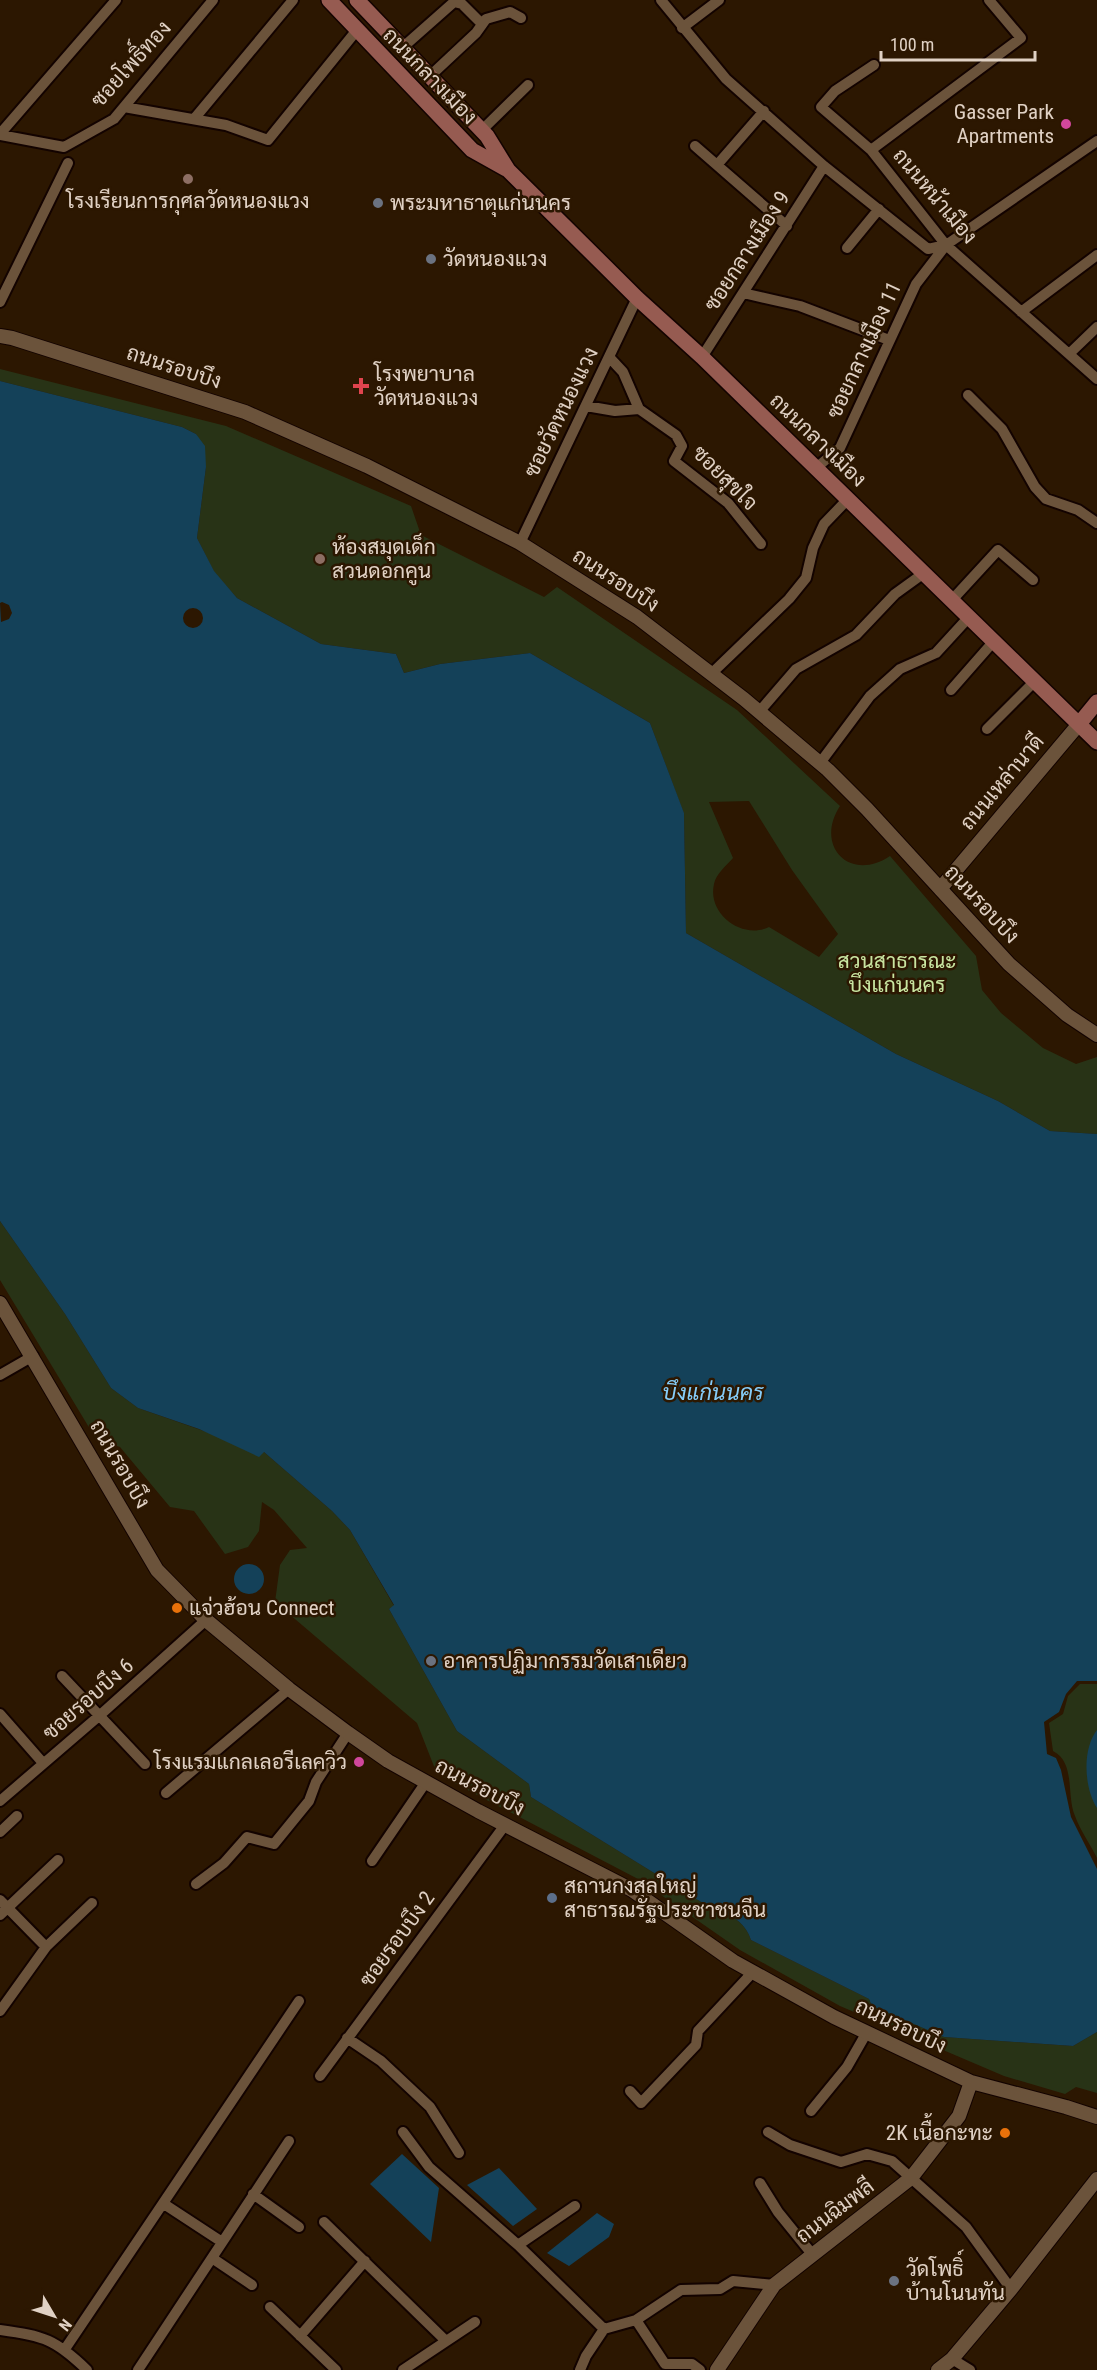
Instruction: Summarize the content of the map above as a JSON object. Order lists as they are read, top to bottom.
{
  "streets": {
    "main road": ["ถนนกลางเมือง", "ถนนเหล่านาดี"],
    "street": [
      "ซอยโพธิ์ทอง",
      "ถนนหน้าเมือง",
      "ซอยกลางเมือง 9",
      "ซอยกลางเมือง 11",
      "ถนนรอบบึง",
      "ซอยวัดหนองแวง",
      "ซอยสุขใจ",
      "ซอยรอบบึง 6",
      "ซอยรอบบึง 2",
      "ถนนฉิมพลี"
    ]
  },
  "crossings": [
    ["ถนนกลางเมือง", "ซอยกลางเมือง 9"],
    ["ถนนกลางเมือง", "ซอยกลางเมือง 11"],
    ["ถนนกลางเมือง", "ซอยวัดหนองแวง"],
    ["ถนนกลางเมือง", "ถนนเหล่านาดี"],
    ["ถนนหน้าเมือง", "ซอยกลางเมือง 11"],
    ["ถนนรอบบึง", "ซอยวัดหนองแวง"],
    ["ถนนรอบบึง", "ถนนเหล่านาดี"],
    ["ถนนรอบบึง", "ซอยรอบบึง 6"],
    ["ถนนรอบบึง", "ซอยรอบบึง 2"],
    ["ถนนรอบบึง", "ถนนฉิมพลี"]
  ],
  "water": ["บึงแก่นนคร"],
  "parks": ["สวนสาธารณะ บึงแก่นนคร"],
  "places": {
    "other": [
      "Gasser Park Apartments",
      "โรงเรียนการกุศลวัดหนองแวง",
      "พระมหาธาตุแก่นนคร",
      "วัดหนองแวง",
      "ห้องสมุดเด็ก สวนดอกคูน",
      "แจ่วฮ้อน Connect",
      "อาคารปฏิมากรรมวัดเสาเดียว",
      "โรงแรมแกลเลอรีเลควิว",
      "สถานกงสุลใหญ่ สาธารณรัฐประชาชนจีน",
      "2K เนื้อกะทะ",
      "วัดโพธิ์ บ้านโนนทัน"
    ],
    "health": ["โรงพยาบาล วัดหนองแวง"]
  },
  "scale_bar": "100 m",
  "north": "bottom right"
}
